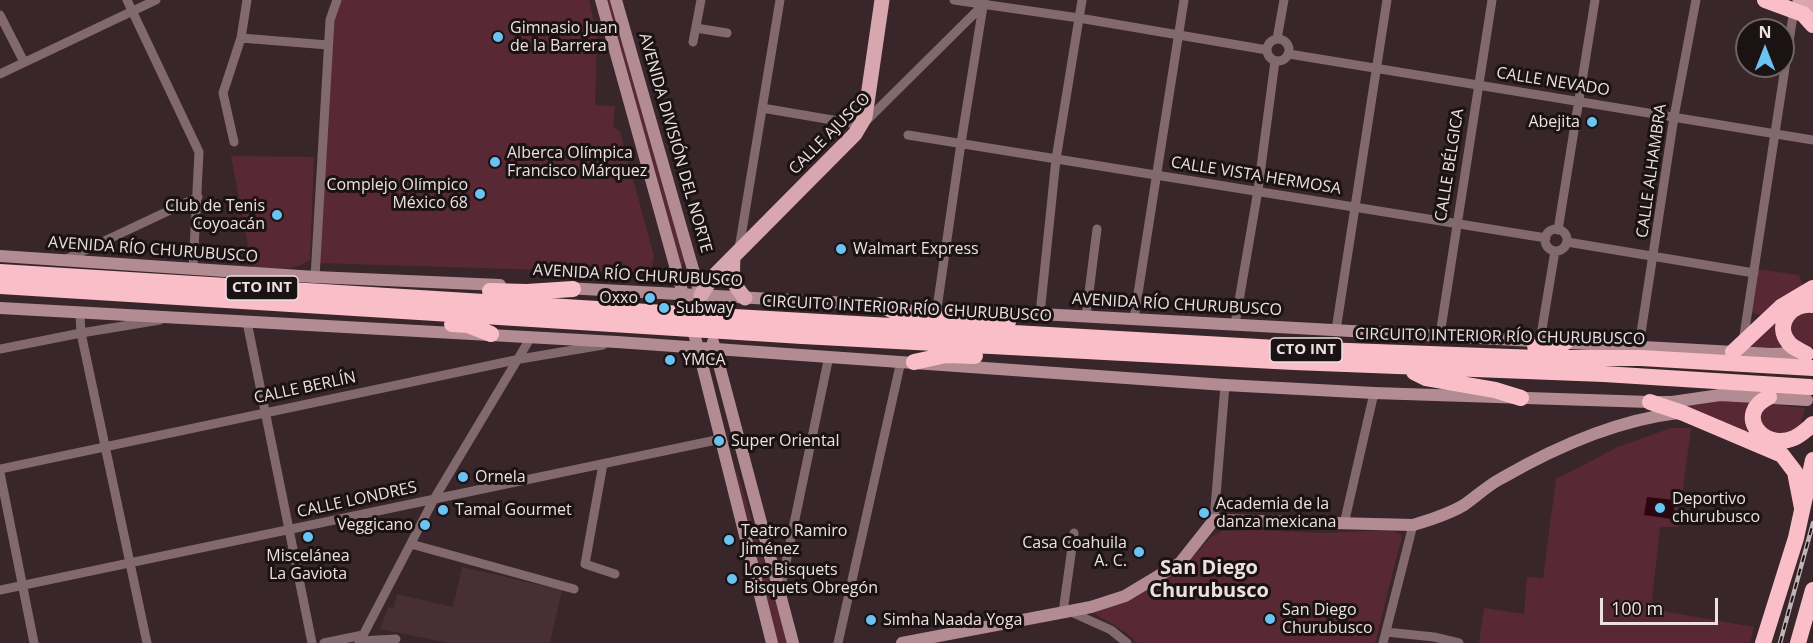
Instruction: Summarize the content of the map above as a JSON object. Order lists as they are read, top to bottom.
{
  "streets": {
    "highway": ["CTO INT", "CIRCUITO INTERIOR RÍO CHURUBUSCO"],
    "main road": ["CALLE AJUSCO", "AVENIDA DIVISIÓN DEL NORTE", "AVENIDA RÍO CHURUBUSCO"],
    "street": [
      "CALLE NEVADO",
      "CALLE BÉLGICA",
      "CALLE ALHAMBRA",
      "CALLE VISTA HERMOSA",
      "CALLE BERLÍN",
      "CALLE LONDRES"
    ]
  },
  "crossings": [
    ["CALLE NEVADO", "CALLE BÉLGICA"],
    ["CALLE NEVADO", "CALLE ALHAMBRA"],
    ["CALLE AJUSCO", "AVENIDA DIVISIÓN DEL NORTE"],
    ["CALLE AJUSCO", "AVENIDA RÍO CHURUBUSCO"],
    ["AVENIDA DIVISIÓN DEL NORTE", "AVENIDA RÍO CHURUBUSCO"],
    ["AVENIDA DIVISIÓN DEL NORTE", "CTO INT"],
    ["AVENIDA DIVISIÓN DEL NORTE", "CALLE LONDRES"],
    ["CALLE BÉLGICA", "CALLE VISTA HERMOSA"],
    ["CALLE BÉLGICA", "AVENIDA RÍO CHURUBUSCO"],
    ["CALLE ALHAMBRA", "AVENIDA RÍO CHURUBUSCO"],
    ["AVENIDA RÍO CHURUBUSCO", "CIRCUITO INTERIOR RÍO CHURUBUSCO"],
    ["CTO INT", "CIRCUITO INTERIOR RÍO CHURUBUSCO"],
    ["CTO INT", "CALLE BERLÍN"]
  ],
  "districts": ["San Diego Churubusco"],
  "places": [
    "Gimnasio Juan de la Barrera",
    "Abejita",
    "Alberca Olímpica Francisco Márquez",
    "Complejo Olímpico México 68",
    "Club de Tenis Coyoacán",
    "Walmart Express",
    "Oxxo",
    "Subway",
    "YMCA",
    "Super Oriental",
    "Ornela",
    "Deportivo churubusco",
    "Tamal Gourmet",
    "Academia de la danza mexicana",
    "Veggicano",
    "Miscelánea La Gaviota",
    "Teatro Ramiro Jiménez",
    "Casa Coahuila A. C.",
    "Los Bisquets Bisquets Obregón",
    "San Diego Churubusco",
    "Simha Naada Yoga"
  ],
  "scale_bar": "100 m",
  "north": "top"
}
